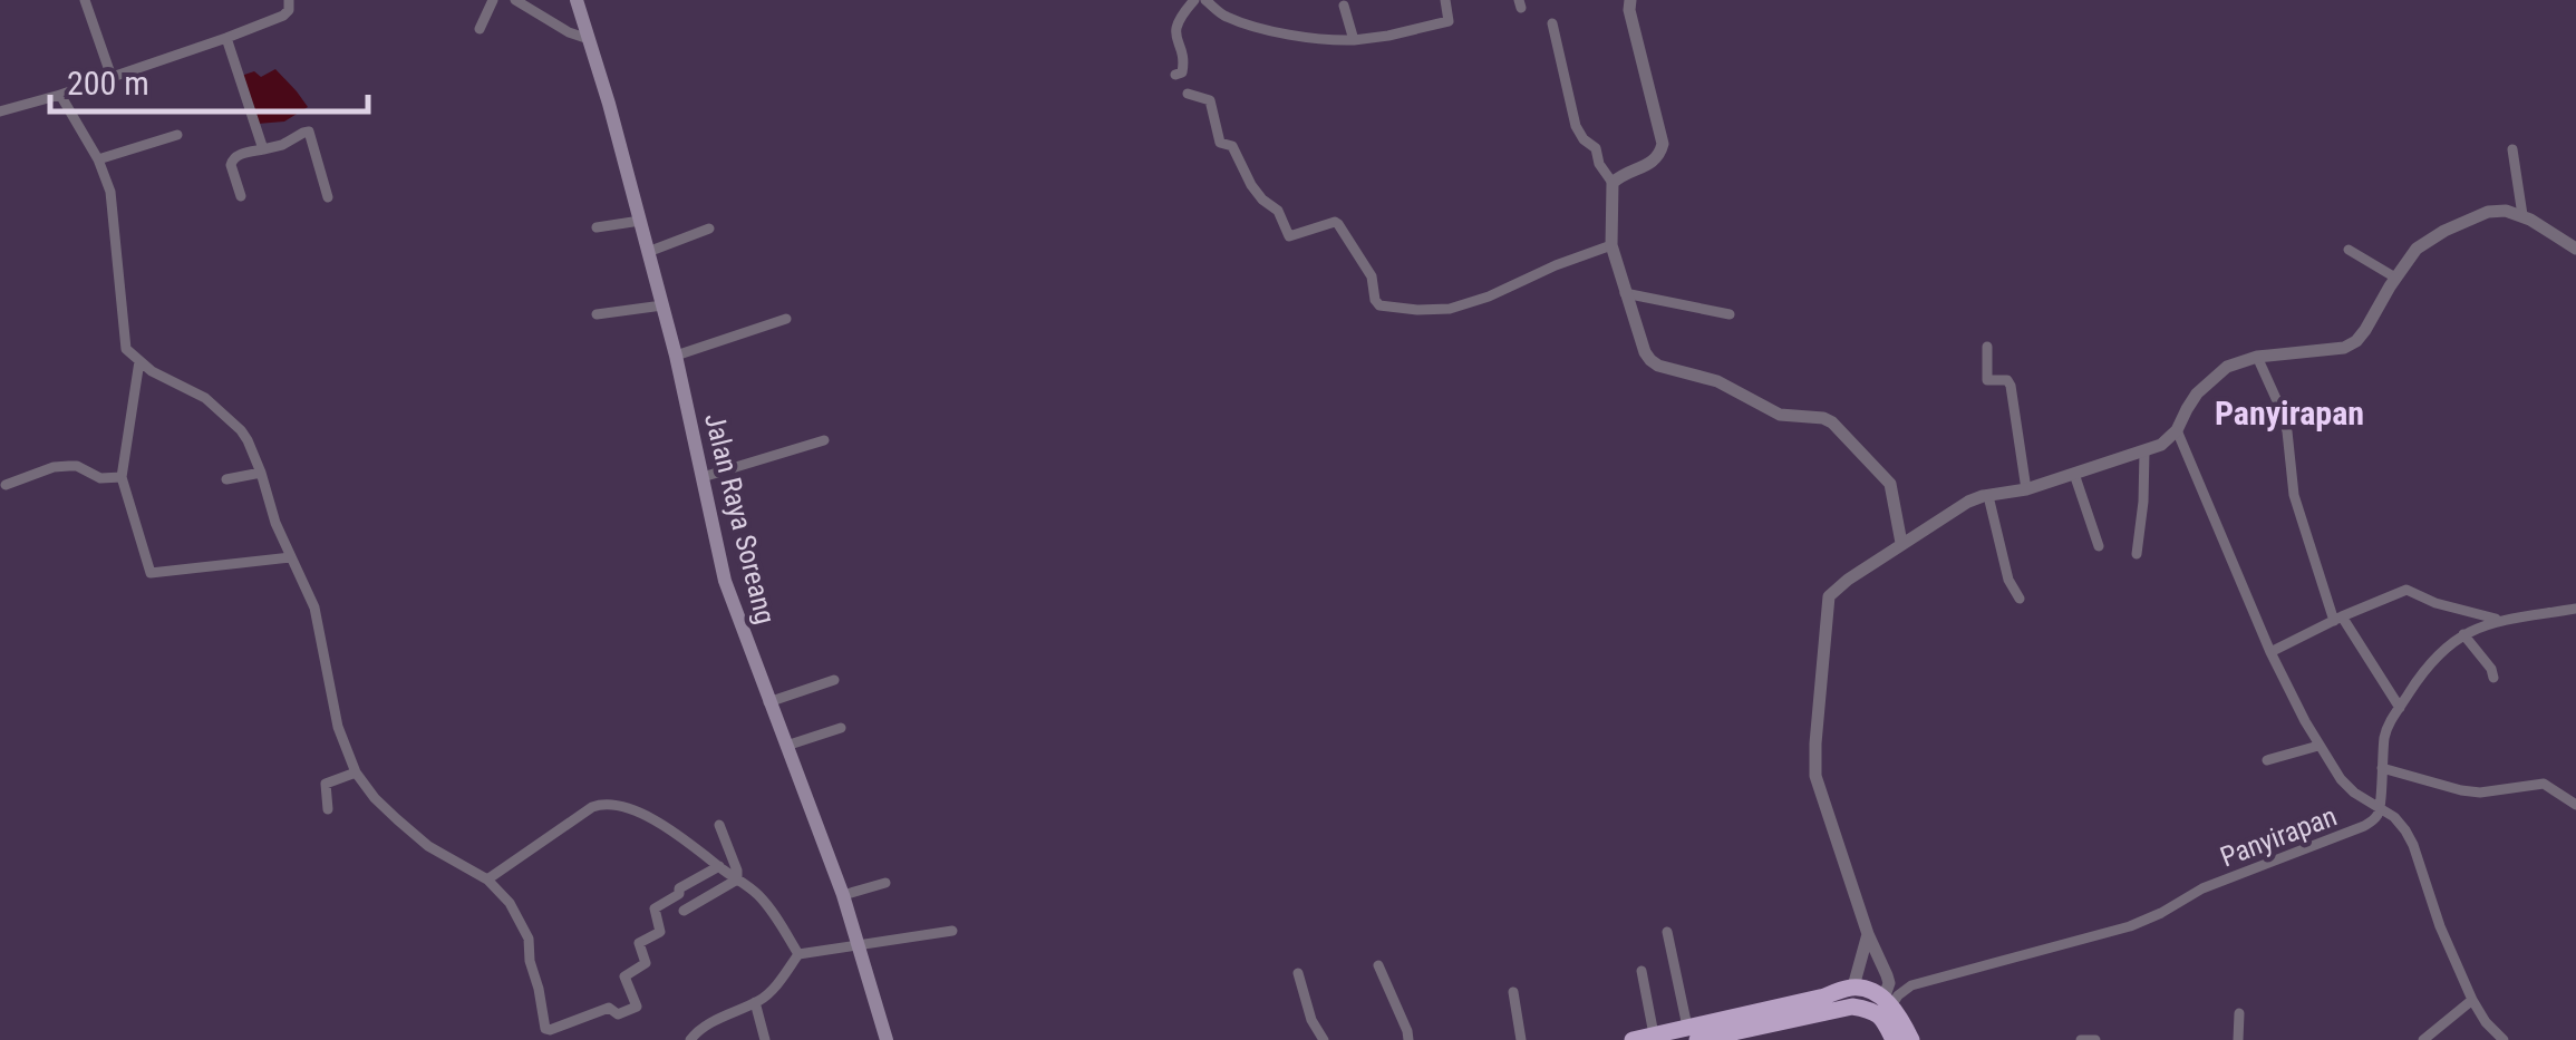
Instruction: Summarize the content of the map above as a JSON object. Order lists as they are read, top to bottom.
{
  "streets": {
    "main road": ["Jalan Raya Soreang"],
    "street": ["Panyirapan"]
  },
  "districts": ["Panyirapan"],
  "scale_bar": "200 m"
}
